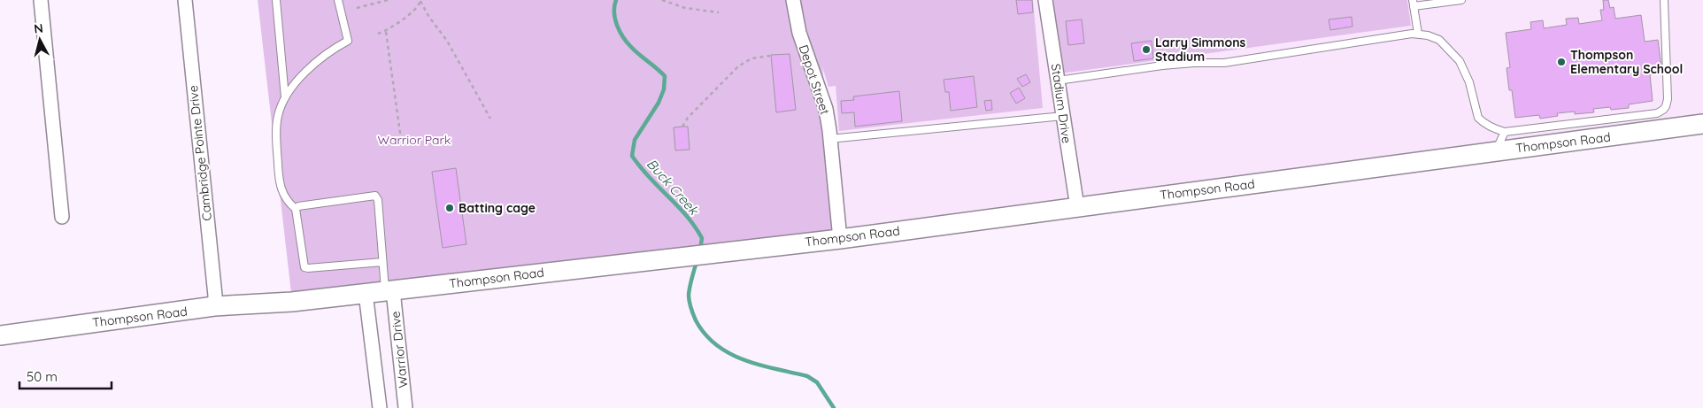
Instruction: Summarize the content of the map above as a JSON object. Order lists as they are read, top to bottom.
{
  "streets": {
    "street": [
      "Depot Street",
      "Stadium Drive",
      "Thompson Road",
      "Cambridge Pointe Drive",
      "Warrior Drive"
    ]
  },
  "crossings": [
    ["Depot Street", "Thompson Road"],
    ["Stadium Drive", "Thompson Road"],
    ["Thompson Road", "Cambridge Pointe Drive"],
    ["Thompson Road", "Warrior Drive"]
  ],
  "water": ["Buck Creek"],
  "parks": ["Warrior Park"],
  "places": ["Larry Simmons Stadium", "Thompson Elementary School", "Batting cage"],
  "scale_bar": "50 m",
  "north": "top"
}
